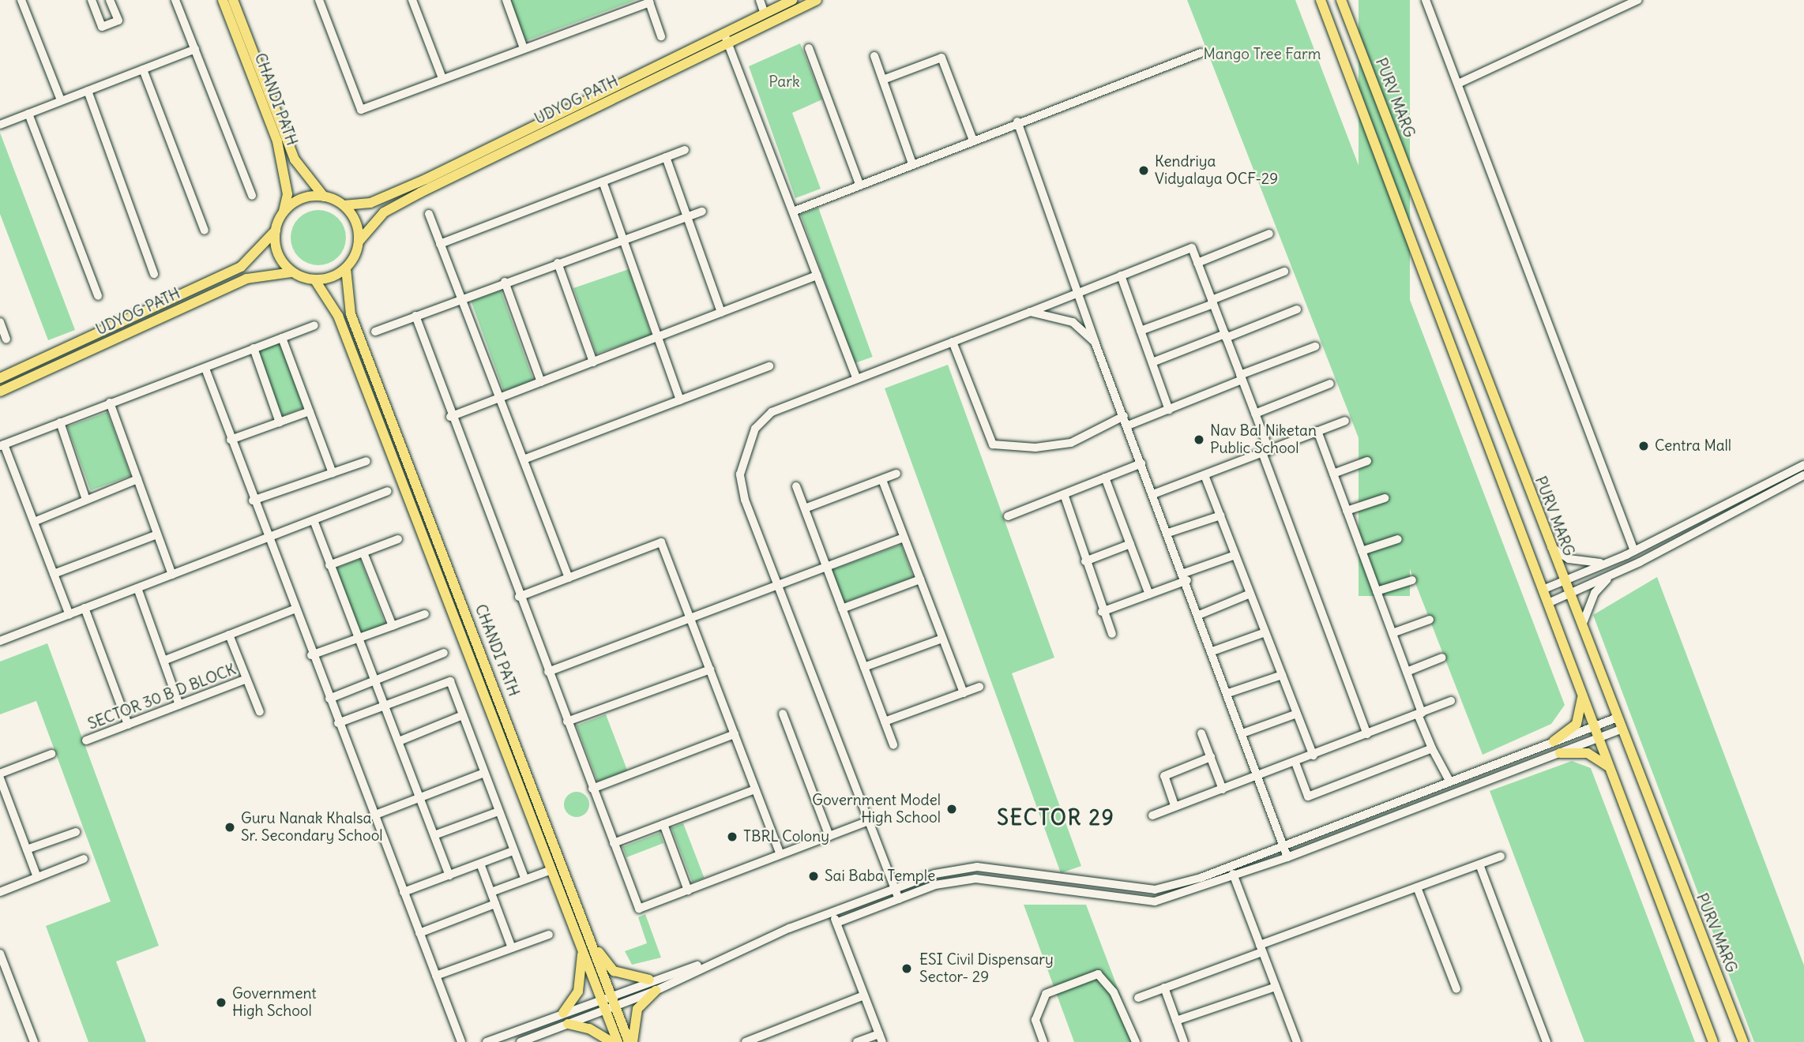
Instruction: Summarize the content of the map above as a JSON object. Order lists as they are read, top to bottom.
{
  "streets": {
    "main road": ["PURV MARG", "CHANDI PATH", "UDYOG PATH"],
    "street": ["SECTOR 30 B D BLOCK"]
  },
  "crossings": [
    ["CHANDI PATH", "UDYOG PATH"]
  ],
  "districts": ["SECTOR 29"],
  "parks": ["Mango Tree Farm", "Park"],
  "places": [
    "Kendriya Vidyalaya OCF-29",
    "Nav Bal Niketan Public School",
    "Centra Mall",
    "Government Model High School",
    "Guru Nanak Khalsa Sr. Secondary School",
    "TBRL Colony",
    "Sai Baba Temple",
    "ESI Civil Dispensary Sector- 29",
    "Government High School"
  ]
}
